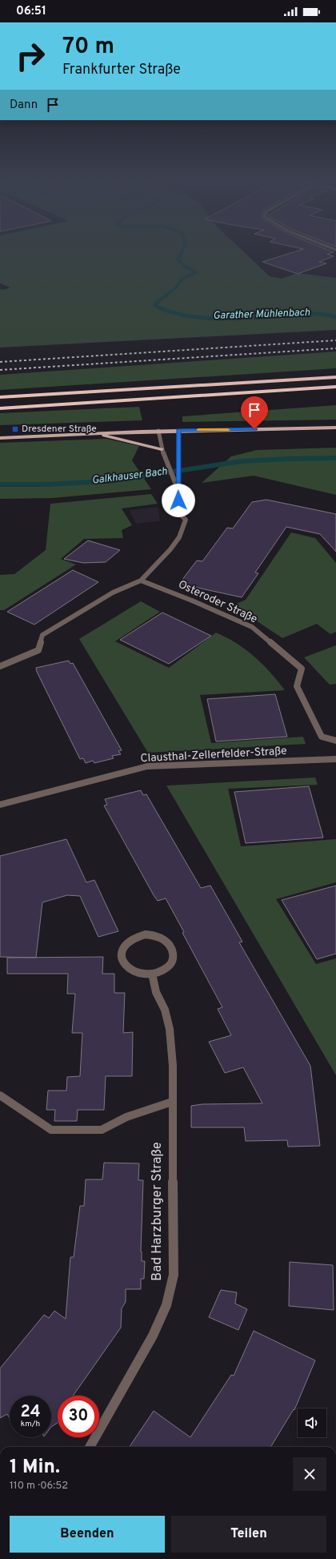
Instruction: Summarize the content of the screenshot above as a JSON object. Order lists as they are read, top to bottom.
{
  "streets": {
    "street": ["Osteroder Straße", "Clausthal-Zellerfelder-Straße", "Bad Harzburger Straße"]
  },
  "water": ["Garather Mühlenbach", "Galkhauser Bach"],
  "places": {
    "transit": ["Dresdener Straße"]
  },
  "page": {
    "status": "06:51",
    "turn": ["70 m", "Frankfurter Straße"],
    "then": "Dann",
    "speed": "24 km/h",
    "limit": "30",
    "heading": ["1 Min.", "110 m · 06:52"],
    "buttons": ["Beenden", "Teilen"]
  }
}
